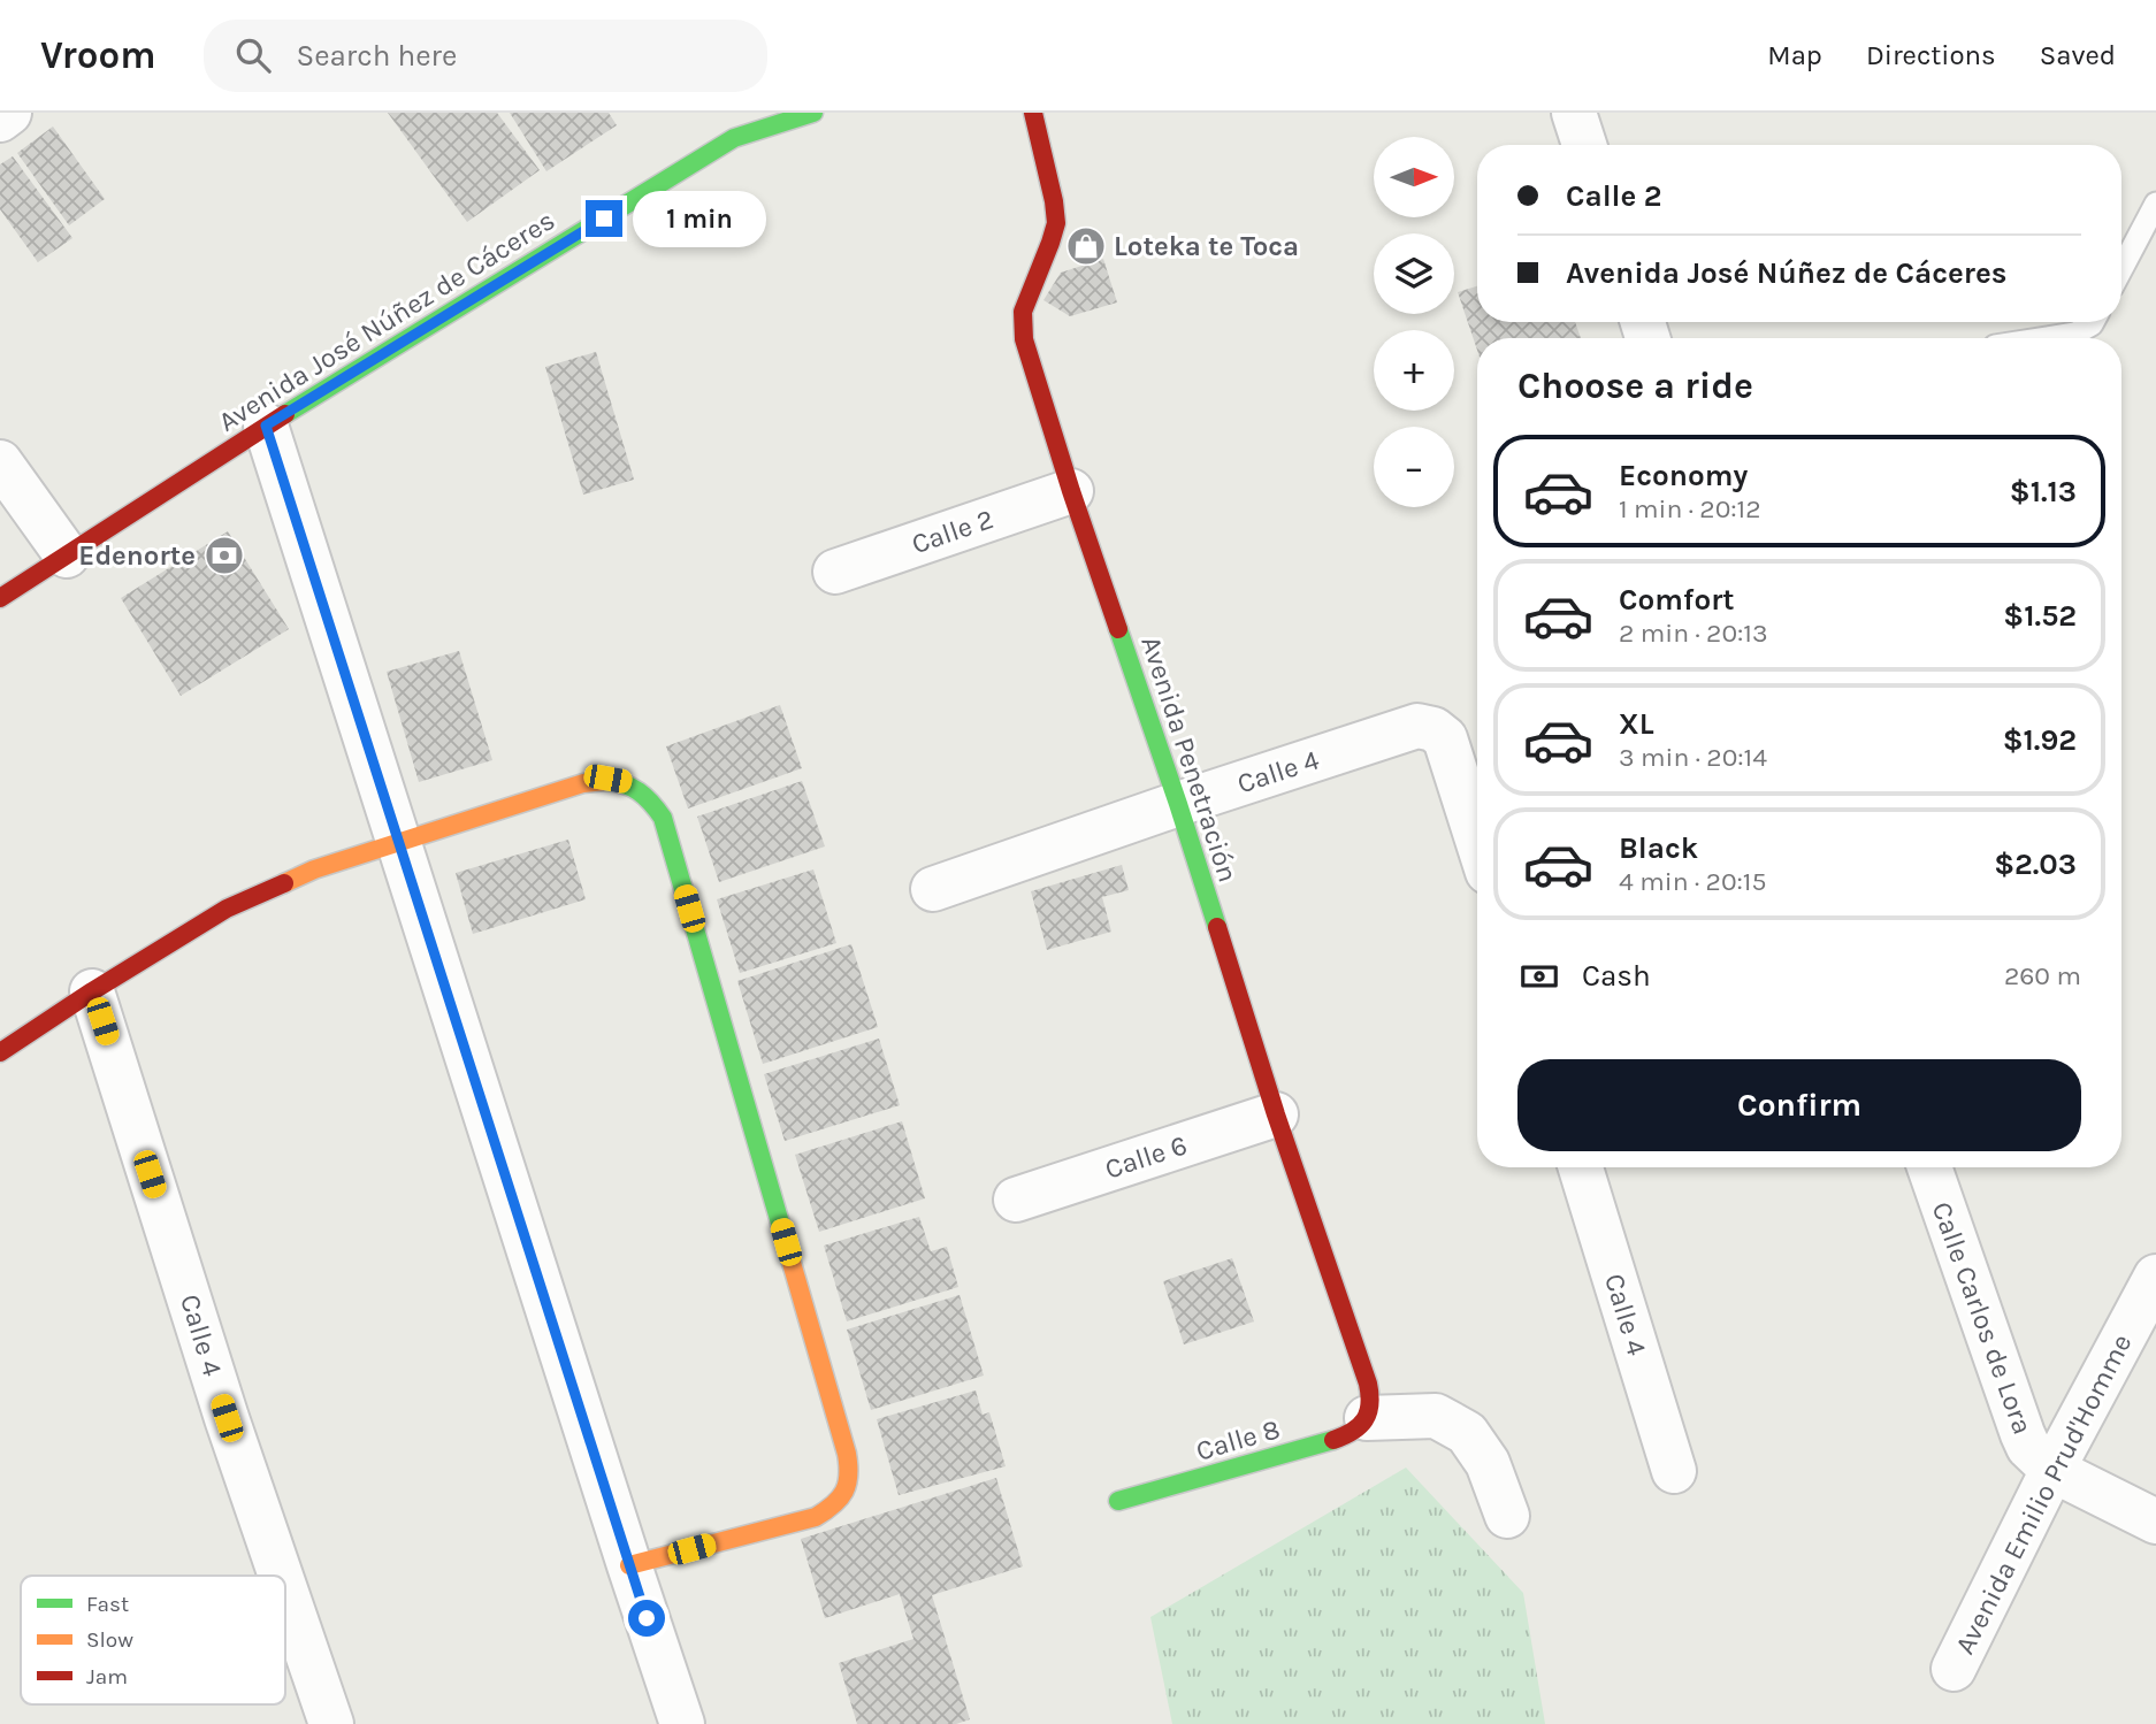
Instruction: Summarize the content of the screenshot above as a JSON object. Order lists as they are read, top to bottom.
{
  "streets": {
    "street": [
      "Avenida José Núñez de Cáceres",
      "Calle 2",
      "Avenida Penetración",
      "Calle 4",
      "Calle 6",
      "Calle Carlos de Lora",
      "Calle 8",
      "Avenida Emilio Prud'Homme"
    ]
  },
  "crossings": [
    ["Calle 2", "Avenida Penetración"],
    ["Avenida Penetración", "Calle 4"],
    ["Avenida Penetración", "Calle 6"],
    ["Avenida Penetración", "Calle 8"],
    ["Calle Carlos de Lora", "Avenida Emilio Prud'Homme"]
  ],
  "places": {
    "shop": ["Loteka te Toca"],
    "bank": ["Edenorte"]
  },
  "legend": ["Fast", "Slow", "Jam"],
  "north": "right",
  "page": {
    "header": "Vroom",
    "search": "Search here",
    "nav": ["Map", "Directions", "Saved"],
    "map_buttons": ["+", "−"],
    "banner": ["Calle 2", "Avenida José Núñez de Cáceres"],
    "bubble": "1 min",
    "heading": "Choose a ride",
    "list": [
      {
        "name": "Economy",
        "note": "1 min · 20:12",
        "value": "$1.13"
      },
      {
        "name": "Comfort",
        "note": "2 min · 20:13",
        "value": "$1.52"
      },
      {
        "name": "XL",
        "note": "3 min · 20:14",
        "value": "$1.92"
      },
      {
        "name": "Black",
        "note": "4 min · 20:15",
        "value": "$2.03"
      }
    ],
    "pay": ["Cash", "260 m"],
    "buttons": "Confirm"
  }
}
